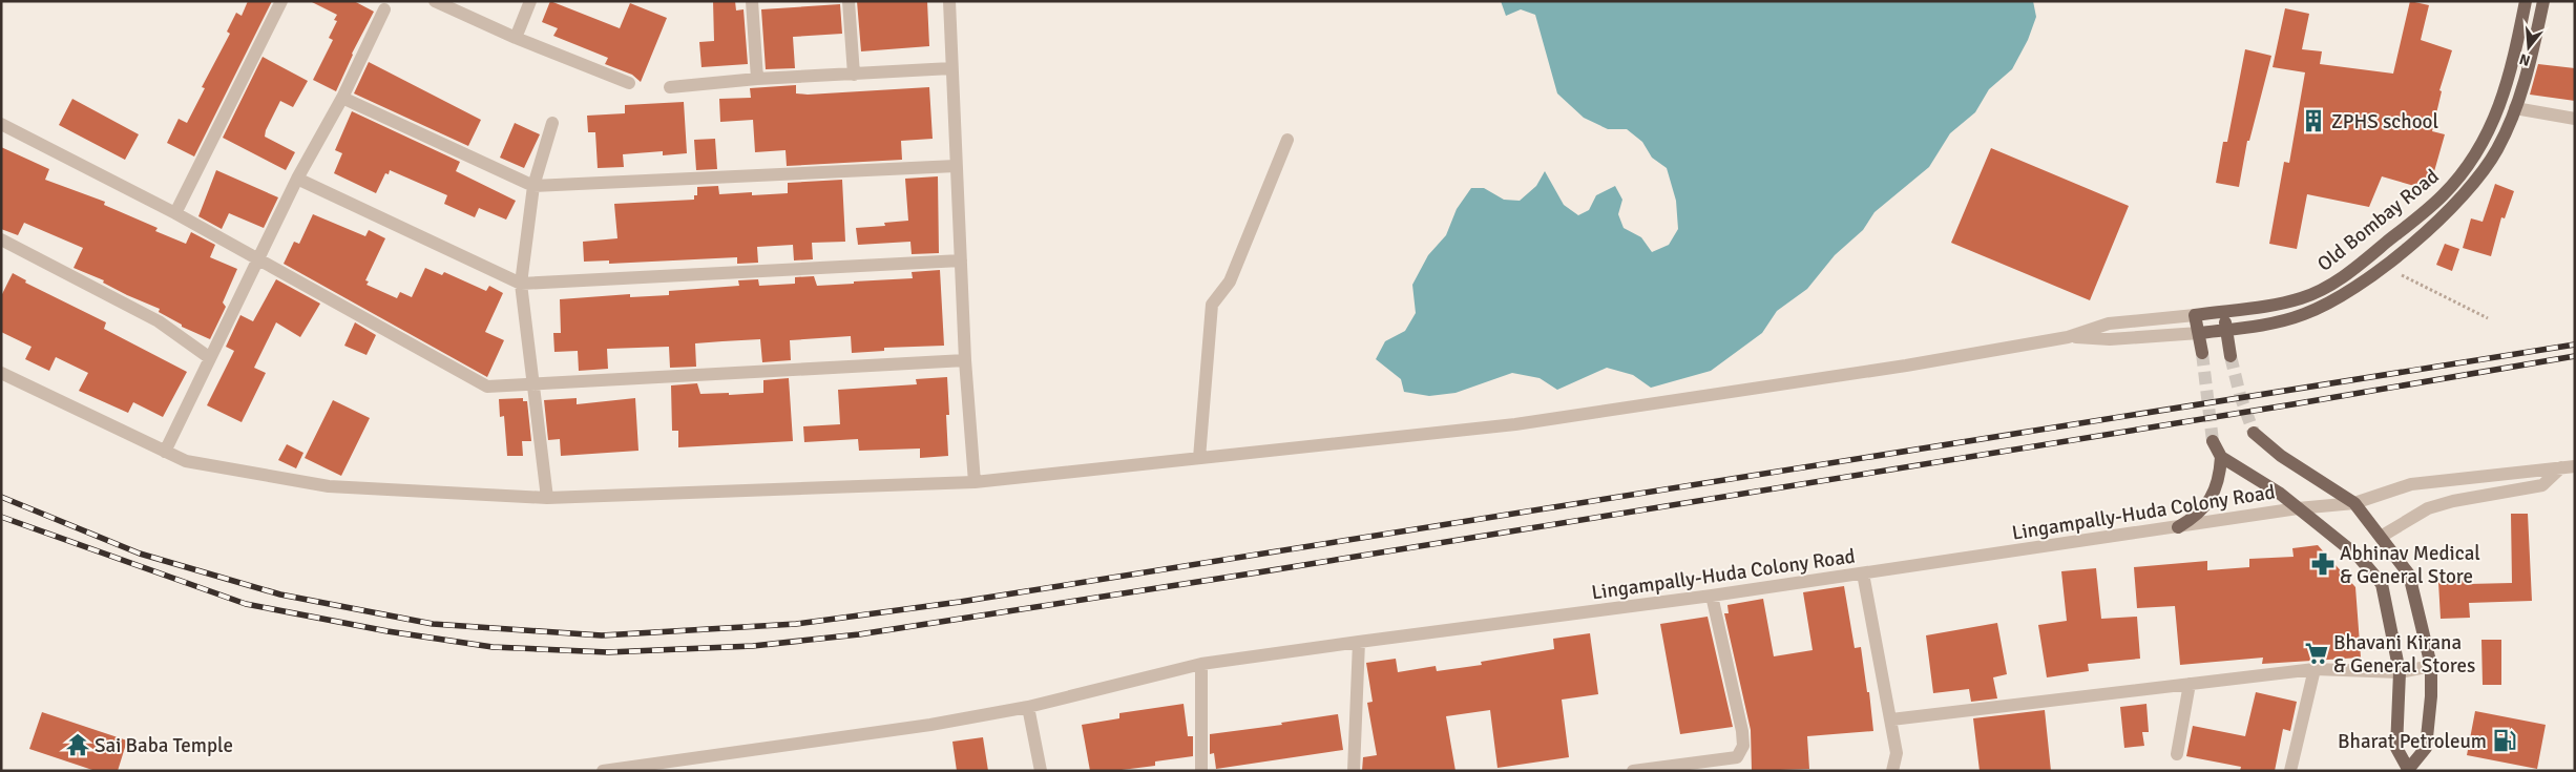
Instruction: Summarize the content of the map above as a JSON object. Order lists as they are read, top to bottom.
{
  "streets": {
    "main road": ["Old Bombay Road"],
    "street": ["Lingampally-Huda Colony Road"]
  },
  "places": {
    "building": ["ZPHS school"],
    "pharmacy": ["Abhinav Medical & General Store"],
    "supermarket": ["Bhavani Kirana & General Stores"],
    "fuel station": ["Bharat Petroleum"],
    "temple": ["Sai Baba Temple"]
  },
  "north": "bottom"
}
